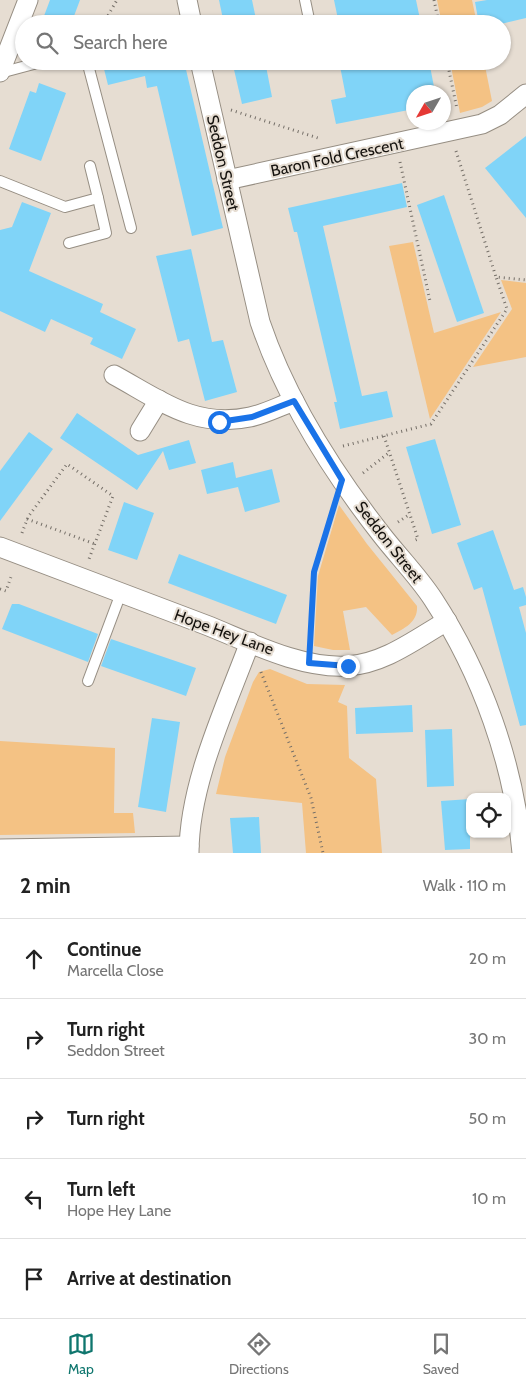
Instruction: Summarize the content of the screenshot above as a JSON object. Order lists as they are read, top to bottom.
{
  "streets": {
    "street": ["Baron Fold Crescent", "Seddon Street", "Hope Hey Lane"]
  },
  "crossings": [
    ["Baron Fold Crescent", "Seddon Street"],
    ["Seddon Street", "Hope Hey Lane"]
  ],
  "north": "bottom left",
  "page": {
    "search": "Search here",
    "heading": ["2 min", "Walk · 110 m"],
    "list": [
      ["Continue", "Marcella Close", "20 m"],
      ["Turn right", "Seddon Street", "30 m"],
      ["Turn right", "50 m"],
      ["Turn left", "Hope Hey Lane", "10 m"],
      "Arrive at destination"
    ],
    "nav": ["Map", "Directions", "Saved"]
  }
}
